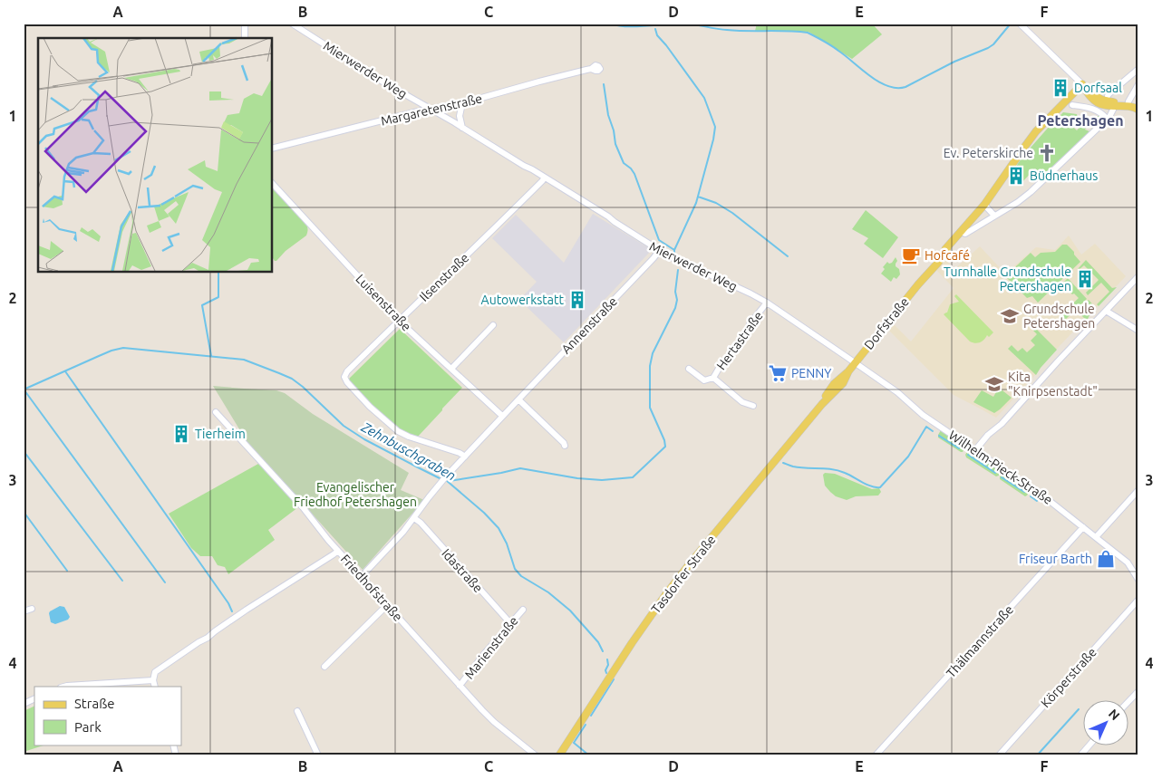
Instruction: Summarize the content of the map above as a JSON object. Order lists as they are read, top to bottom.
{
  "streets": {
    "main road": ["Dorfstraße", "Tasdorfer Straße"],
    "street": [
      "Mierwerder Weg",
      "Margaretenstraße",
      "Ilsenstraße",
      "Luisenstraße",
      "Annenstraße",
      "Hertastraße",
      "Wilhelm-Pieck-Straße",
      "Idastraße",
      "Friedhofstraße",
      "Thälmannstraße",
      "Marienstraße",
      "Körperstraße"
    ]
  },
  "crossings": [
    ["Mierwerder Weg", "Margaretenstraße"],
    ["Mierwerder Weg", "Ilsenstraße"],
    ["Mierwerder Weg", "Dorfstraße"],
    ["Mierwerder Weg", "Annenstraße"],
    ["Mierwerder Weg", "Hertastraße"],
    ["Mierwerder Weg", "Wilhelm-Pieck-Straße"],
    ["Mierwerder Weg", "Tasdorfer Straße"],
    ["Ilsenstraße", "Luisenstraße"],
    ["Ilsenstraße", "Annenstraße"],
    ["Luisenstraße", "Annenstraße"],
    ["Dorfstraße", "Wilhelm-Pieck-Straße"],
    ["Dorfstraße", "Tasdorfer Straße"],
    ["Annenstraße", "Idastraße"],
    ["Annenstraße", "Friedhofstraße"],
    ["Wilhelm-Pieck-Straße", "Tasdorfer Straße"],
    ["Wilhelm-Pieck-Straße", "Thälmannstraße"],
    ["Idastraße", "Marienstraße"],
    ["Friedhofstraße", "Marienstraße"]
  ],
  "districts": ["Petershagen"],
  "water": ["Zehnbuschgraben"],
  "parks": ["Evangelischer Friedhof Petershagen"],
  "places": {
    "building": [
      "Dorfsaal",
      "Büdnerhaus",
      "Turnhalle Grundschule Petershagen",
      "Autowerkstatt",
      "Tierheim"
    ],
    "church": ["Ev. Peterskirche"],
    "cafe": ["Hofcafé"],
    "school or university": ["Grundschule Petershagen", "Kita \"Knirpsenstadt\""],
    "supermarket": ["PENNY"],
    "shop": ["Friseur Barth"]
  },
  "legend": ["Straße", "Park"],
  "north": "top right",
  "grid": {
    "columns": [
      "A",
      "B",
      "C",
      "D",
      "E",
      "F"
    ],
    "rows": [
      "1",
      "2",
      "3",
      "4"
    ]
  }
}
